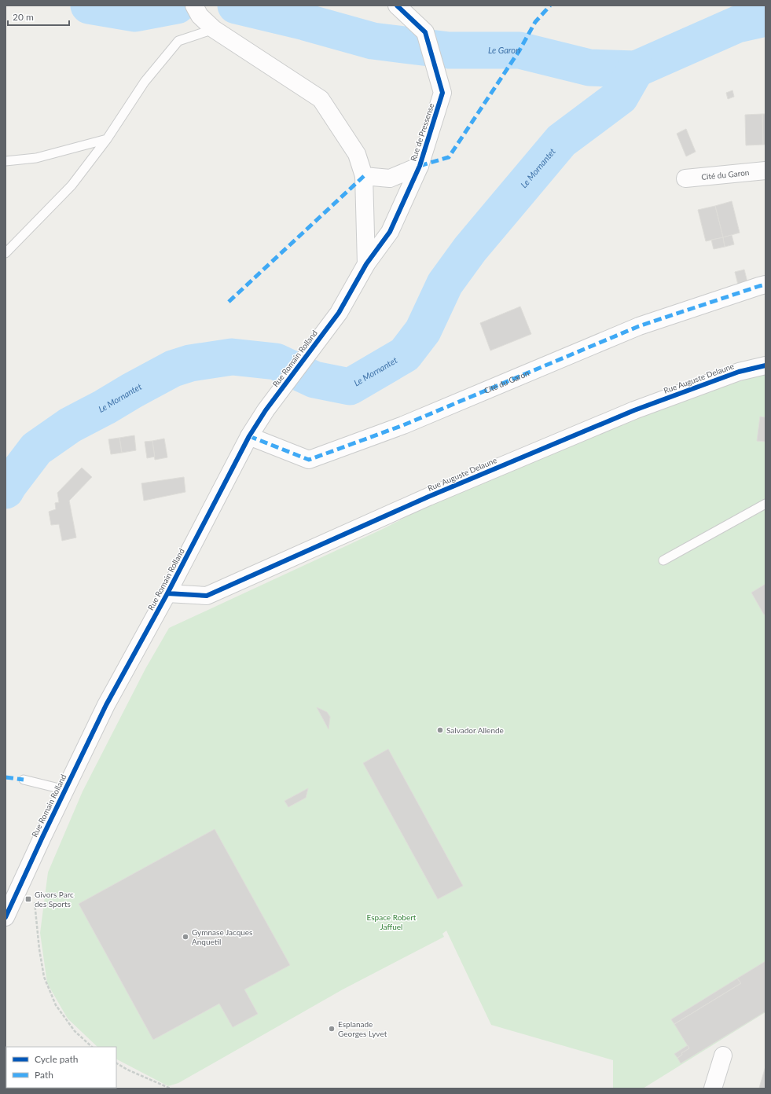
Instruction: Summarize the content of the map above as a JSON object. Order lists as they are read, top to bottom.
{
  "streets": {
    "street": [
      "Rue de Pressense",
      "Cité du Garon",
      "Rue Romain Rolland",
      "Rue Auguste Delaune"
    ]
  },
  "crossings": [
    ["Rue de Pressense", "Rue Romain Rolland"],
    ["Cité du Garon", "Rue Romain Rolland"],
    ["Rue Romain Rolland", "Rue Auguste Delaune"]
  ],
  "water": ["Le Garon", "Le Mornantet"],
  "parks": ["Espace Robert Jaffuel"],
  "places": {
    "other": ["Salvador Allende", "Gymnase Jacques Anquetil", "Esplanade Georges Lyvet"],
    "transit": ["Givors Parc des Sports"]
  },
  "legend": ["Cycle path", "Path"],
  "scale_bar": "20 m"
}
